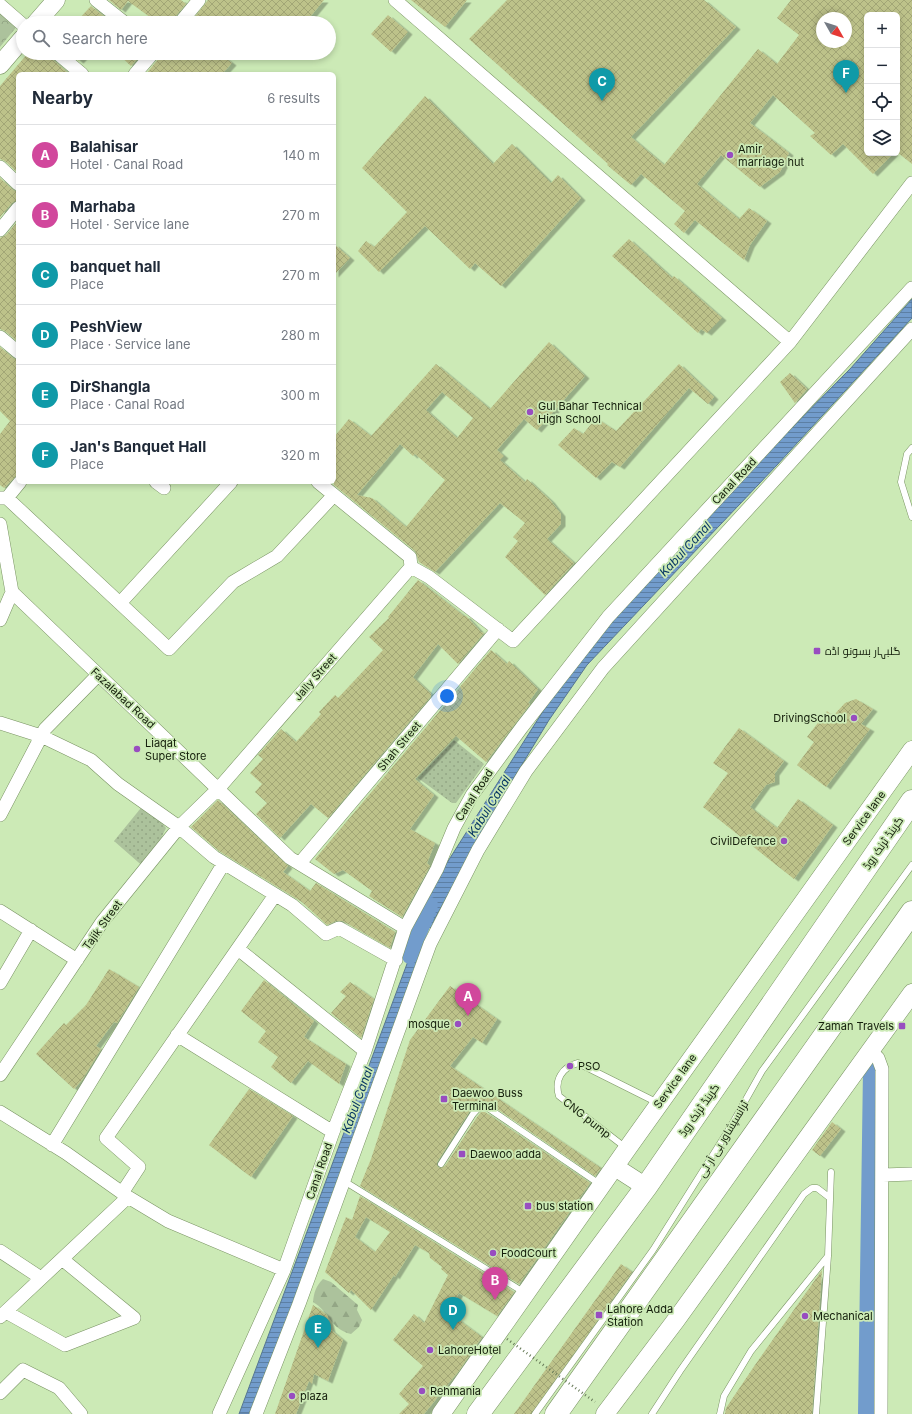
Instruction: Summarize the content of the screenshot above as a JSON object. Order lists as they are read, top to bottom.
{
  "streets": {
    "highway": ["گرینڈ ٹرنک روڈ"],
    "street": [
      "Canal Road",
      "Jally Street",
      "Fazalabad Road",
      "Shah Street",
      "Service lane",
      "Tajik Street"
    ],
    "lane": ["CNG pump", "ٹرانسپشاور بی آر ٹی"]
  },
  "crossings": [
    ["Canal Road", "Fazalabad Road"],
    ["Jally Street", "Fazalabad Road"],
    ["Jally Street", "Tajik Street"],
    ["Fazalabad Road", "Shah Street"],
    ["Fazalabad Road", "Tajik Street"],
    ["Service lane", "CNG pump"]
  ],
  "water": ["Kabul Canal"],
  "places": {
    "other": [
      "Amir marriage hut",
      "Gul Bahar Technical High School",
      "DrivingSchool",
      "Liaqat Super Store",
      "CivilDefence",
      "mosque",
      "PSO",
      "FoodCourt",
      "Mechanical",
      "LahoreHotel",
      "Rehmania",
      "plaza"
    ],
    "transit": [
      "گلبہار بسونو اڈہ",
      "Zaman Travels",
      "Daewoo Buss Terminal",
      "Daewoo adda",
      "bus station",
      "Lahore Adda Station"
    ]
  },
  "north": "bottom right",
  "page": {
    "map_buttons": ["+", "−"],
    "search": "Search here",
    "pins": [
      "F",
      "C",
      "A",
      "B",
      "D",
      "E"
    ],
    "heading": ["Nearby", "6 results"],
    "list": [
      {
        "mark": "A",
        "name": "Balahisar",
        "note": "Hotel · Canal Road",
        "value": "140 m"
      },
      {
        "mark": "B",
        "name": "Marhaba",
        "note": "Hotel · Service lane",
        "value": "270 m"
      },
      {
        "mark": "C",
        "name": "banquet hall",
        "note": "Place",
        "value": "270 m"
      },
      {
        "mark": "D",
        "name": "PeshView",
        "note": "Place · Service lane",
        "value": "280 m"
      },
      {
        "mark": "E",
        "name": "DirShangla",
        "note": "Place · Canal Road",
        "value": "300 m"
      },
      {
        "mark": "F",
        "name": "Jan's Banquet Hall",
        "note": "Place",
        "value": "320 m"
      }
    ]
  }
}
